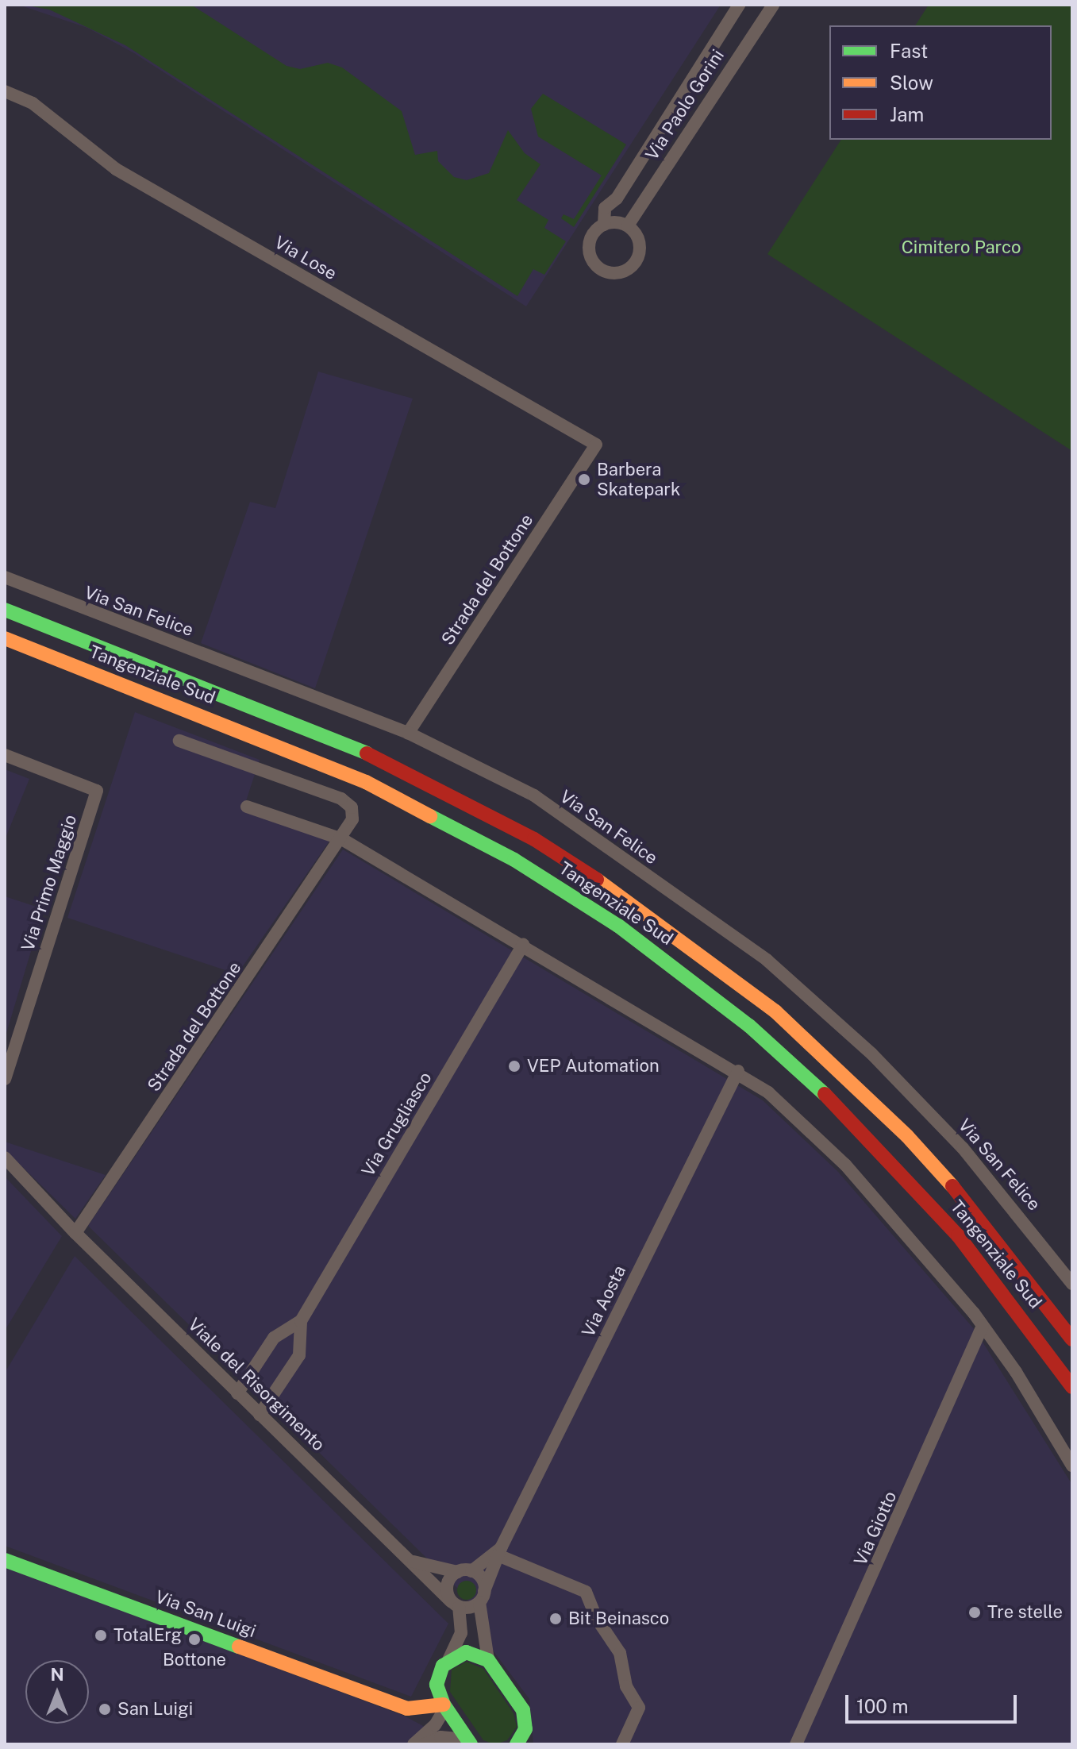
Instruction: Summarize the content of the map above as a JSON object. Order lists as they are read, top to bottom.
{
  "streets": {
    "main road": ["Tangenziale Sud", "Via San Luigi"],
    "street": [
      "Via Paolo Gorini",
      "Via Lose",
      "Strada del Bottone",
      "Via San Felice",
      "Via Primo Maggio",
      "Via Grugliasco",
      "Via Aosta",
      "Viale del Risorgimento",
      "Via Giotto"
    ]
  },
  "crossings": [
    ["Via Lose", "Strada del Bottone"],
    ["Strada del Bottone", "Via San Felice"],
    ["Strada del Bottone", "Viale del Risorgimento"],
    ["Via Grugliasco", "Viale del Risorgimento"],
    ["Via Aosta", "Viale del Risorgimento"]
  ],
  "parks": ["Cimitero Parco"],
  "places": [
    "Barbera Skatepark",
    "VEP Automation",
    "Tre stelle",
    "Bit Beinasco",
    "TotalErg",
    "Bottone",
    "San Luigi"
  ],
  "legend": ["Fast", "Slow", "Jam"],
  "scale_bar": "100 m",
  "north": "top"
}
